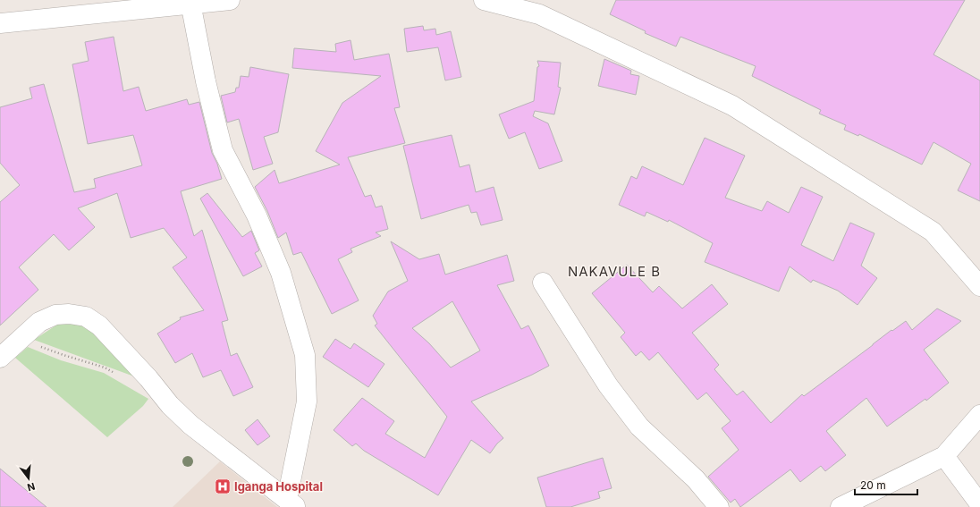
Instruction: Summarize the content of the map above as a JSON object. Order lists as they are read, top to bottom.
{
  "districts": ["NAKAVULE B"],
  "places": {
    "hospital": ["Iganga Hospital"]
  },
  "scale_bar": "20 m",
  "north": "bottom"
}
